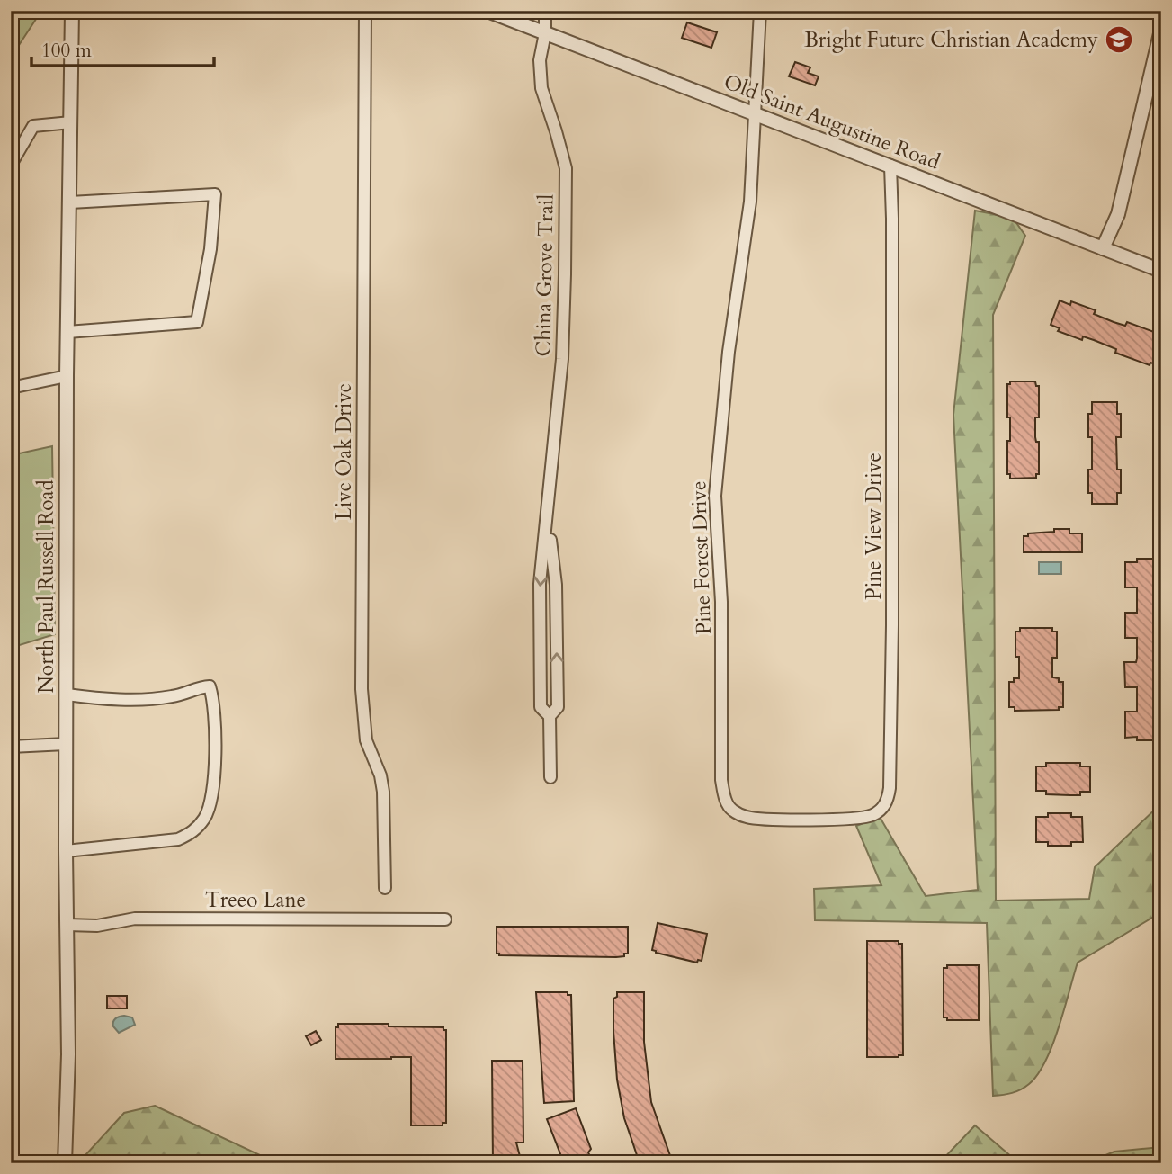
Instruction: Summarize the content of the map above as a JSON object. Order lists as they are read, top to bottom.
{
  "streets": {
    "street": [
      "Old Saint Augustine Road",
      "China Grove Trail",
      "Live Oak Drive",
      "Pine View Drive",
      "Pine Forest Drive",
      "North Paul Russell Road",
      "Treeo Lane"
    ]
  },
  "crossings": [
    ["Old Saint Augustine Road", "China Grove Trail"],
    ["Old Saint Augustine Road", "Pine View Drive"],
    ["Old Saint Augustine Road", "Pine Forest Drive"],
    ["Pine View Drive", "Pine Forest Drive"],
    ["North Paul Russell Road", "Treeo Lane"]
  ],
  "places": {
    "school or university": ["Bright Future Christian Academy"]
  },
  "scale_bar": "100 m"
}
